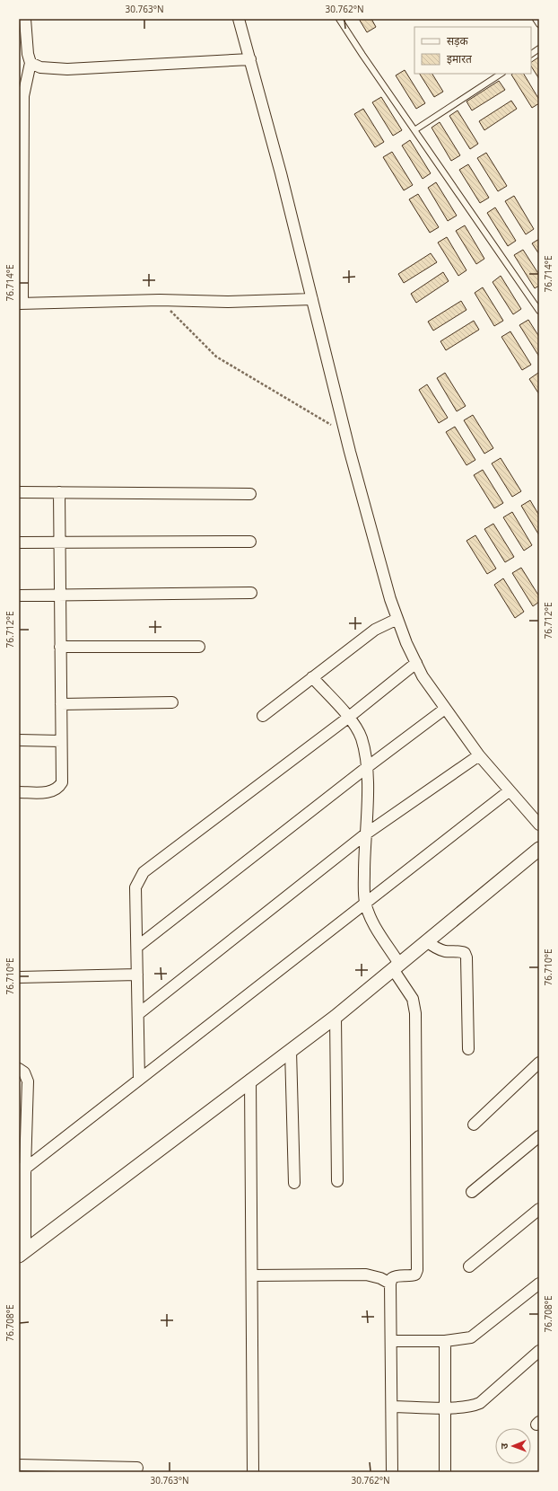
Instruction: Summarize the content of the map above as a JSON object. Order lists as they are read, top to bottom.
{
  "legend": ["सड़क", "इमारत"],
  "north": "left",
  "coordinates": [
    "30.763°N",
    "30.762°N",
    "76.714°E",
    "76.712°E",
    "76.710°E",
    "76.708°E"
  ]
}
